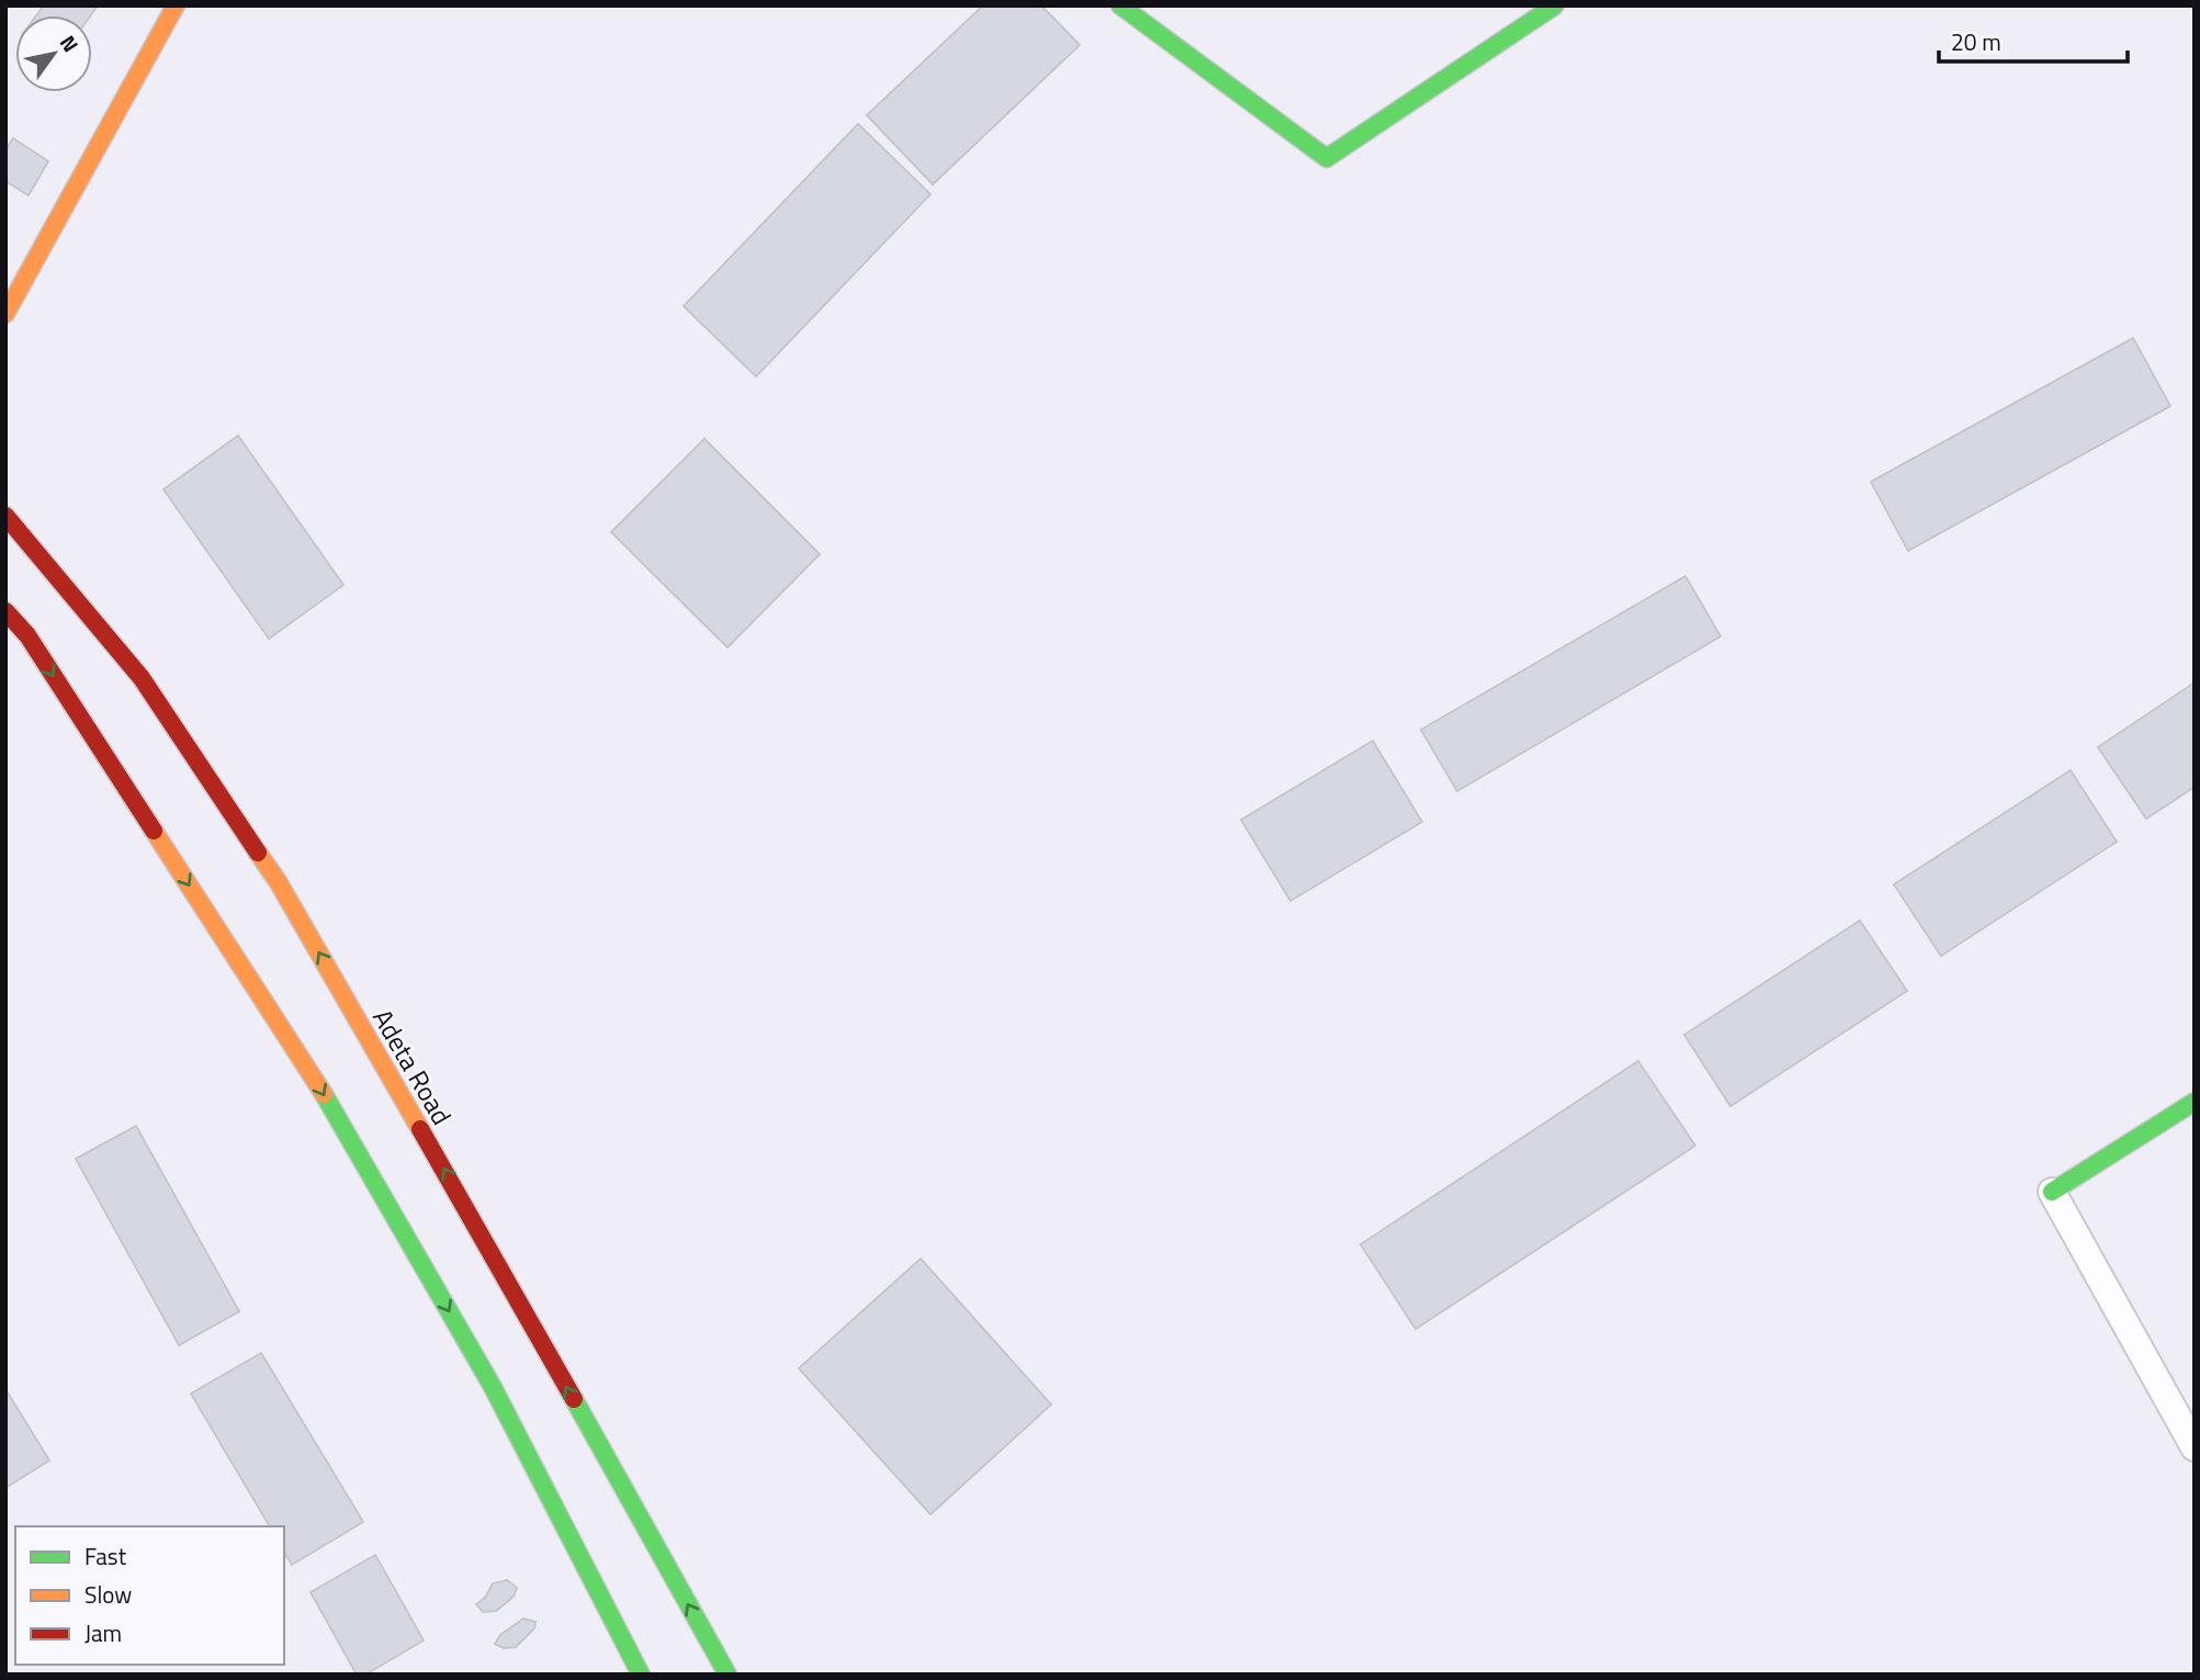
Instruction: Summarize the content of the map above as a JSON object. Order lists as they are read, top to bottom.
{
  "streets": {
    "main road": ["Adeta Road"]
  },
  "legend": ["Fast", "Slow", "Jam"],
  "scale_bar": "20 m",
  "north": "top right"
}
